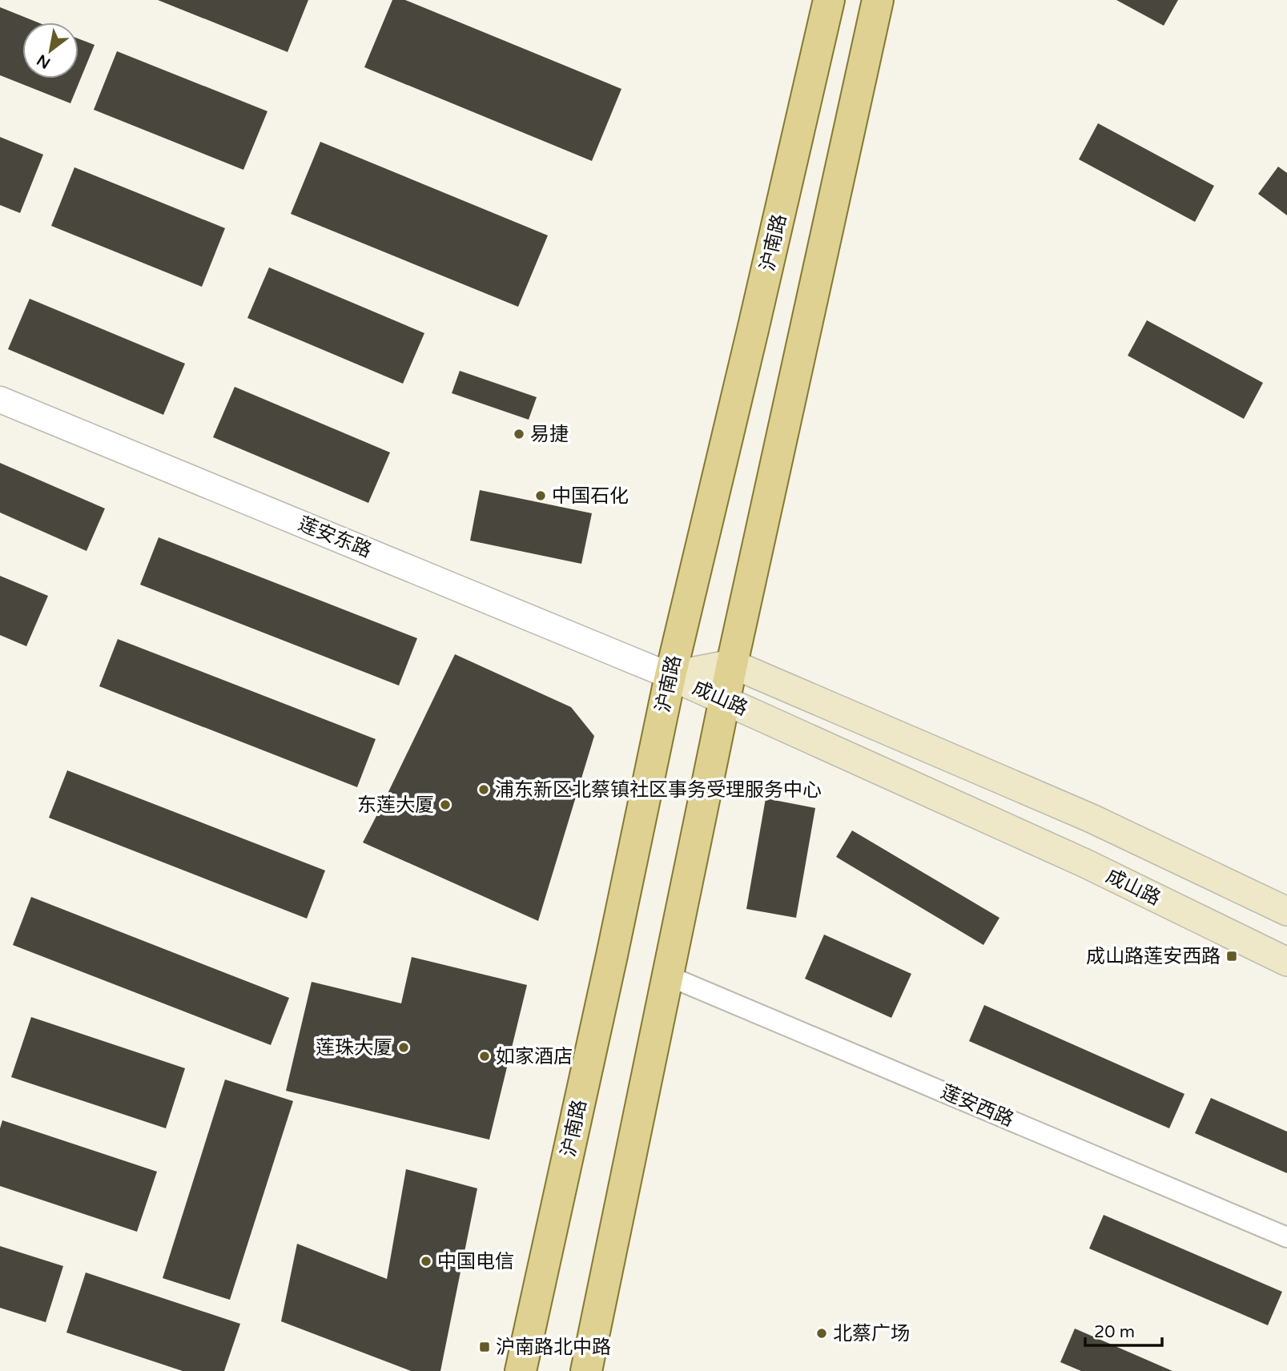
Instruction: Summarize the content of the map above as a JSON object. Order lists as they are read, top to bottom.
{
  "streets": {
    "main road": ["沪南路", "成山路"],
    "street": ["莲安东路", "莲安西路"]
  },
  "crossings": [
    ["沪南路", "莲安东路"],
    ["沪南路", "成山路"],
    ["莲安东路", "成山路"]
  ],
  "places": {
    "other": [
      "易捷",
      "中国石化",
      "浦东新区北蔡镇社区事务受理服务中心",
      "东莲大厦",
      "莲珠大厦",
      "如家酒店",
      "中国电信",
      "北蔡广场"
    ],
    "transit": ["成山路莲安西路", "沪南路北中路"]
  },
  "scale_bar": "20 m",
  "north": "bottom left"
}
